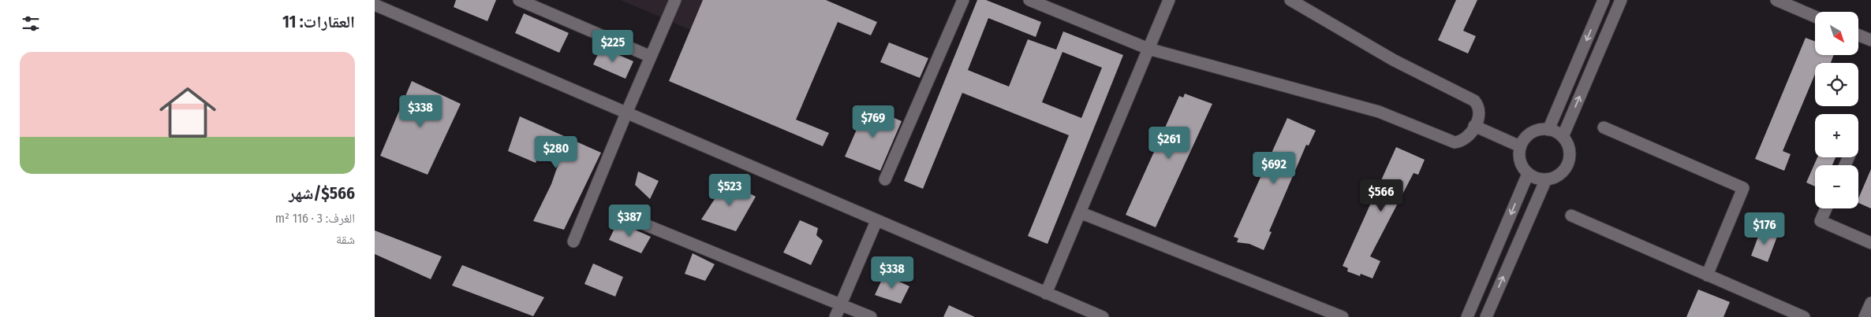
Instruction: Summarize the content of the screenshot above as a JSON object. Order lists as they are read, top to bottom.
{
  "north": "bottom right",
  "page": {
    "heading": "العقارات: 11",
    "map_buttons": ["+", "−"],
    "price": [
      "$225",
      "$338",
      "$769",
      "$261",
      "$280",
      "$692",
      "$523",
      "$566",
      "$387",
      "$176",
      "$338"
    ],
    "list": [
      {
        "name": "$566/شهر",
        "note": "الغرف: 3 · 116 m² · شقة"
      }
    ]
  }
}
